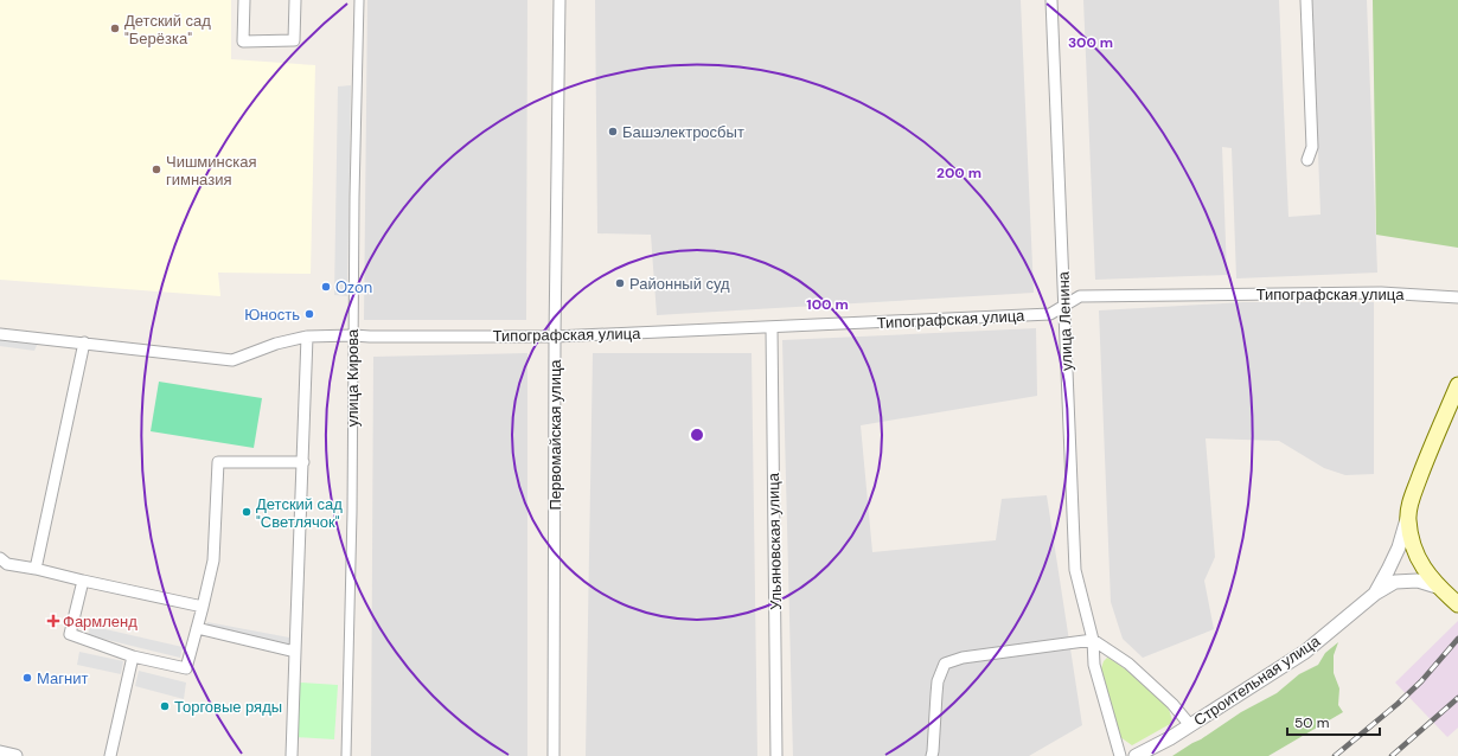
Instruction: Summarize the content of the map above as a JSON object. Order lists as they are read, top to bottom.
{
  "streets": {
    "street": [
      "Типографская улица",
      "улица Ленина",
      "улица Кирова",
      "Первомайская улица",
      "Ульяновская улица",
      "Строительная улица"
    ]
  },
  "crossings": [
    ["Типографская улица", "улица Ленина"],
    ["Типографская улица", "улица Кирова"],
    ["Типографская улица", "Первомайская улица"],
    ["Типографская улица", "Ульяновская улица"]
  ],
  "places": {
    "other": [
      "Детский сад \"Берёзка\"",
      "Башэлектросбыт",
      "Чишминская гимназия",
      "Районный суд",
      "Ozon",
      "Юность",
      "Детский сад \"Светлячок\"",
      "Магнит",
      "Торговые ряды"
    ],
    "health": ["Фармленд"]
  },
  "scale_bar": "50 m",
  "rings": ["300 m", "200 m", "100 m"]
}
